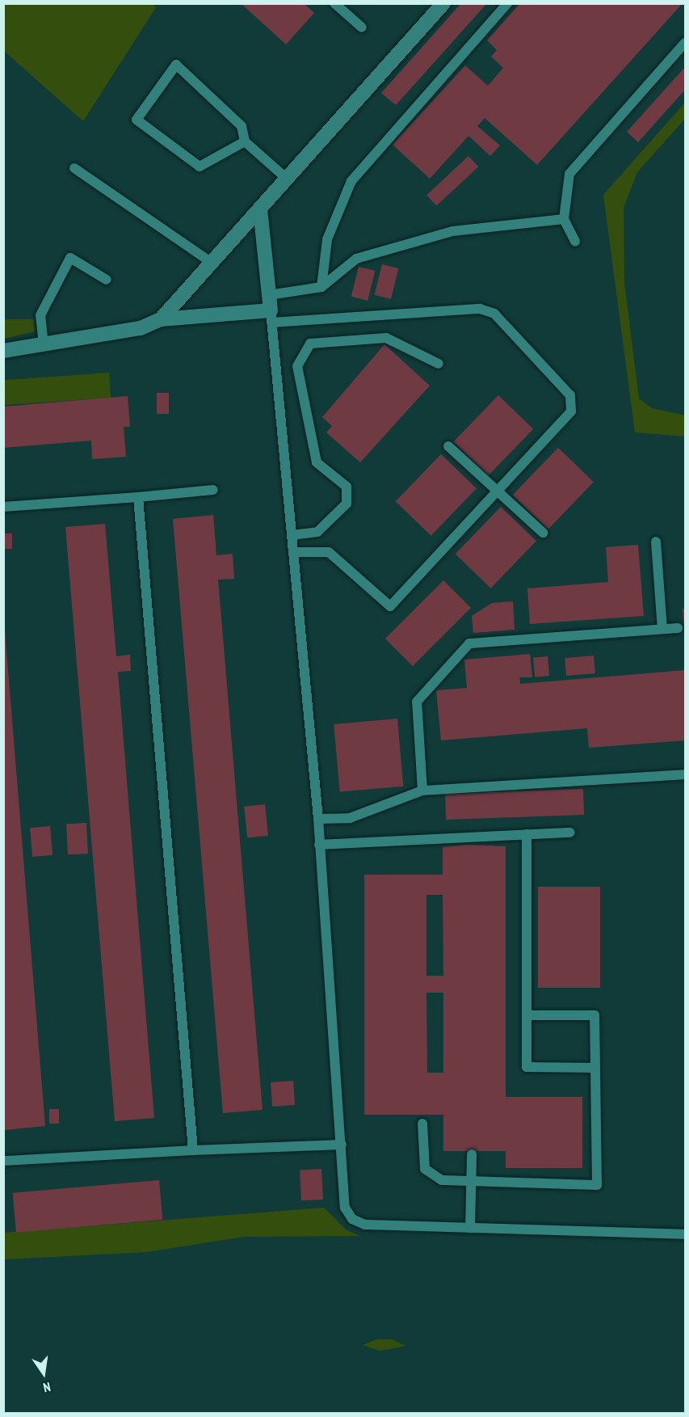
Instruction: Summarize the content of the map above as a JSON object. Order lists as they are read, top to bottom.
{
  "north": "bottom"
}
